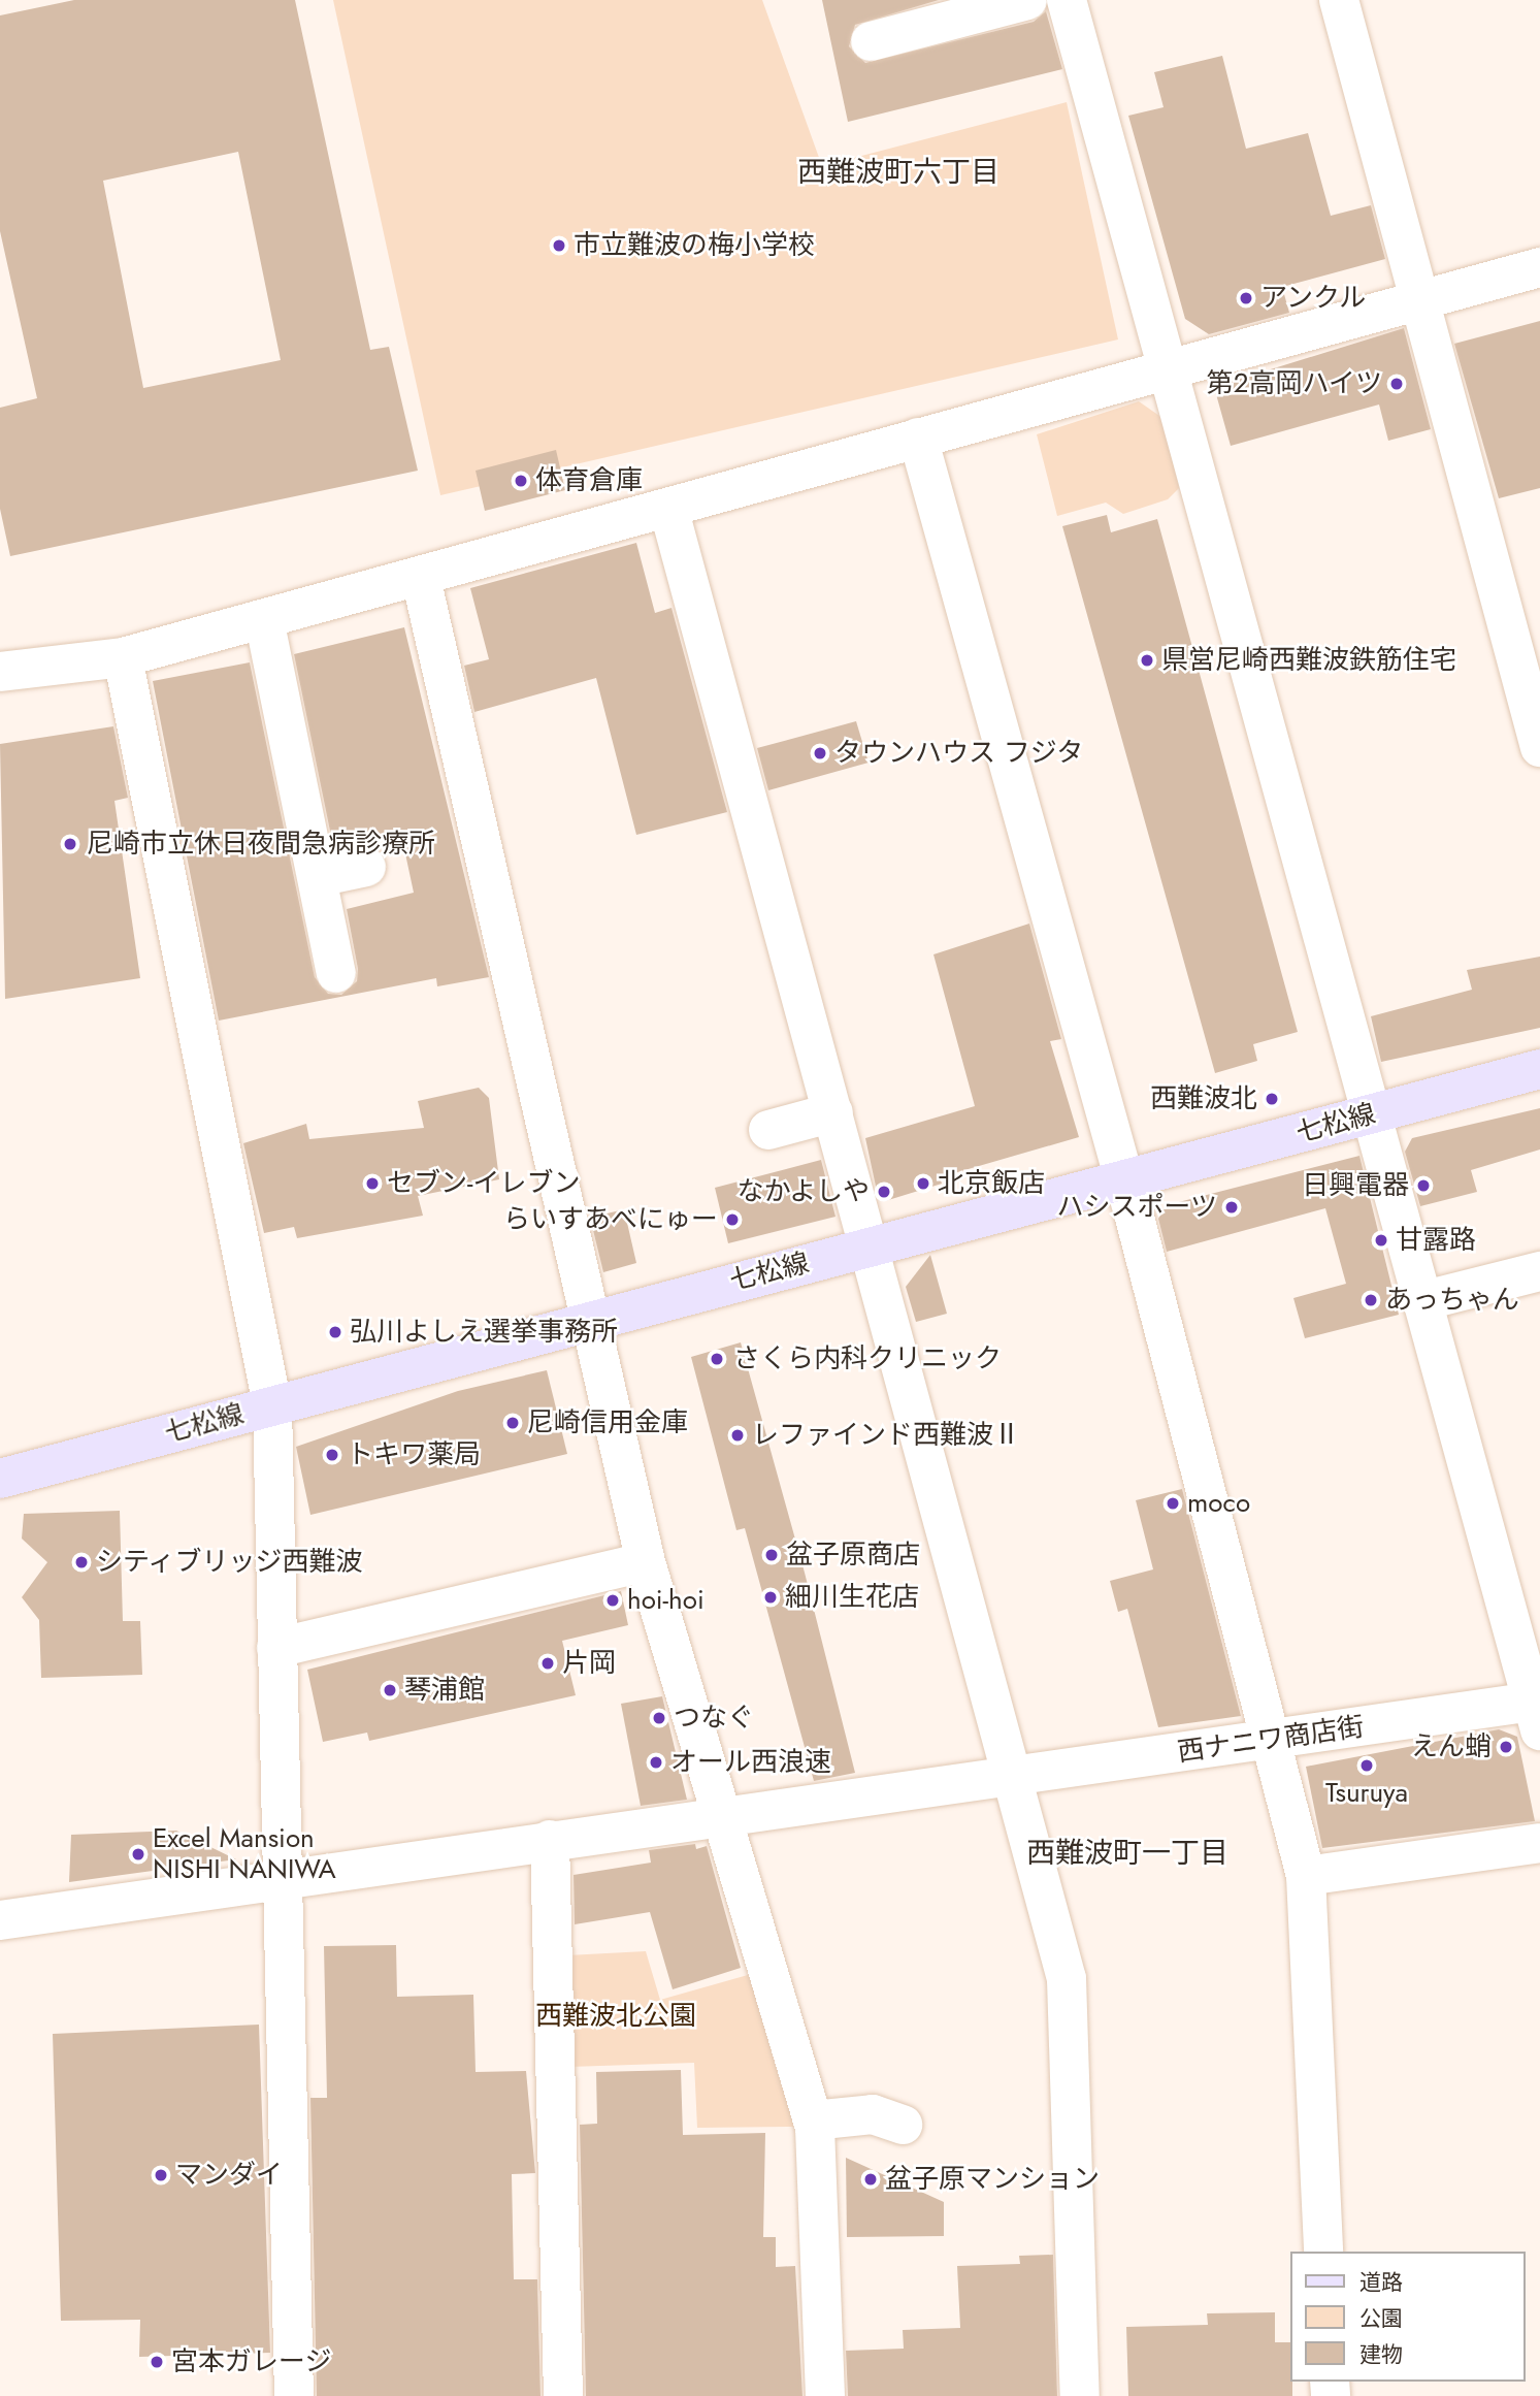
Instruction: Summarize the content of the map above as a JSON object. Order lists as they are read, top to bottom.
{
  "streets": {
    "street": ["七松線", "西ナニワ商店街"]
  },
  "districts": ["西難波町六丁目", "西難波町一丁目"],
  "parks": ["西難波北公園"],
  "places": [
    "市立難波の梅小学校",
    "アンクル",
    "第２高岡ハイツ",
    "体育倉庫",
    "県営尼崎西難波鉄筋住宅",
    "タウンハウス フジタ",
    "尼崎市立休日夜間急病診療所",
    "西難波北",
    "セブン-イレブン",
    "北京飯店",
    "日興電器",
    "なかよしや",
    "ハシスポーツ",
    "らいすあべにゅー",
    "甘露路",
    "あっちゃん",
    "弘川よしえ選挙事務所",
    "さくら内科クリニック",
    "尼崎信用金庫",
    "レファインド西難波Ⅱ",
    "トキワ薬局",
    "moco",
    "盆子原商店",
    "シティブリッジ西難波",
    "細川生花店",
    "hoi-hoi",
    "片岡",
    "琴浦館",
    "つなぐ",
    "えん蛸",
    "オール西浪速",
    "Tsuruya",
    "Excel Mansion NISHI NANIWA",
    "マンダイ",
    "盆子原マンション",
    "宮本ガレージ"
  ],
  "legend": ["道路", "公園", "建物"]
}
